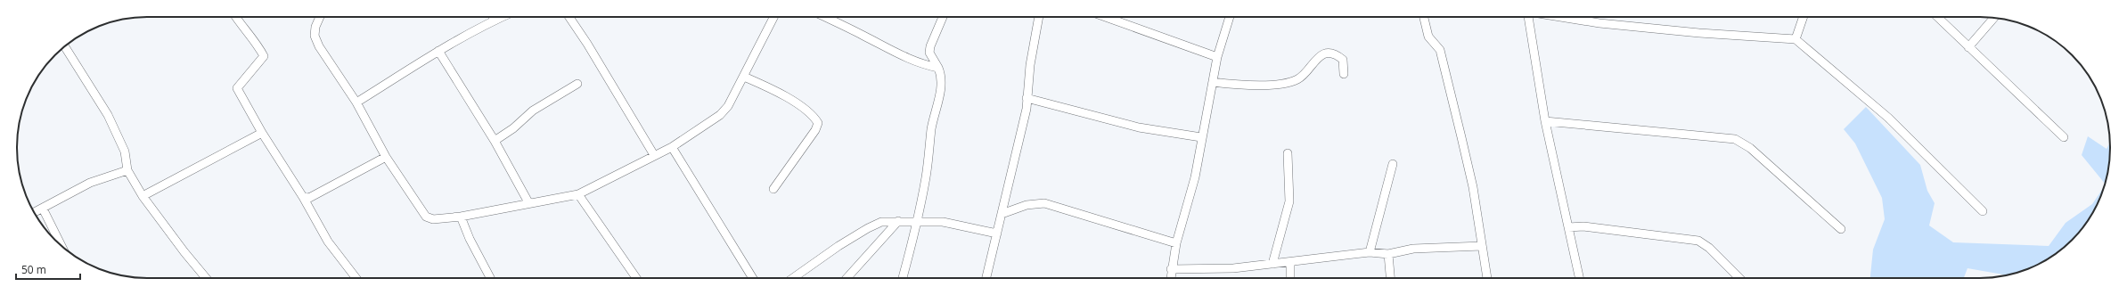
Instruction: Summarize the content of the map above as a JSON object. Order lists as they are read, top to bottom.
{
  "scale_bar": "50 m"
}
